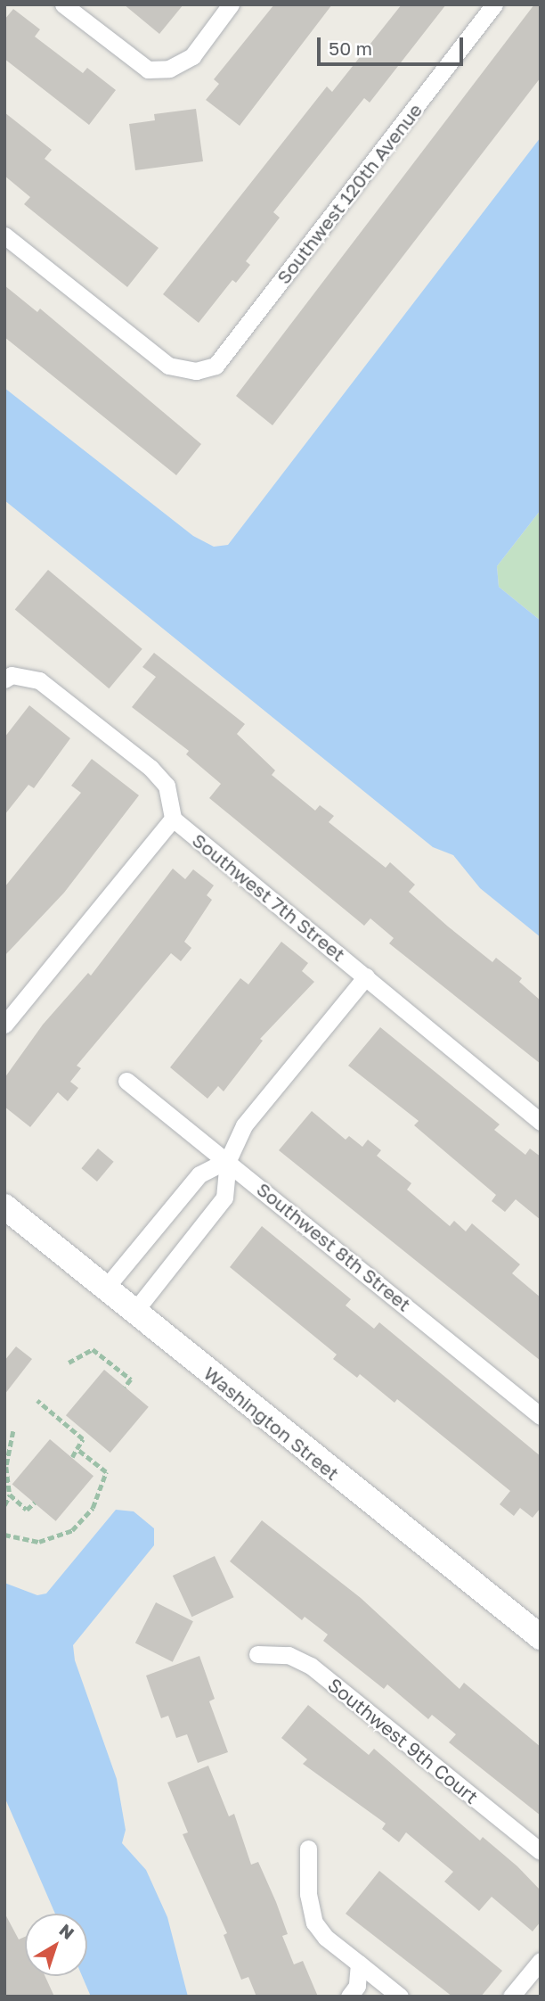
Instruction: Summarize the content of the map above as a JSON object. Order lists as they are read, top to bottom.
{
  "streets": {
    "street": [
      "Southwest 120th Avenue",
      "Southwest 7th Street",
      "Southwest 8th Street",
      "Washington Street",
      "Southwest 9th Court"
    ]
  },
  "scale_bar": "50 m",
  "north": "top right"
}
